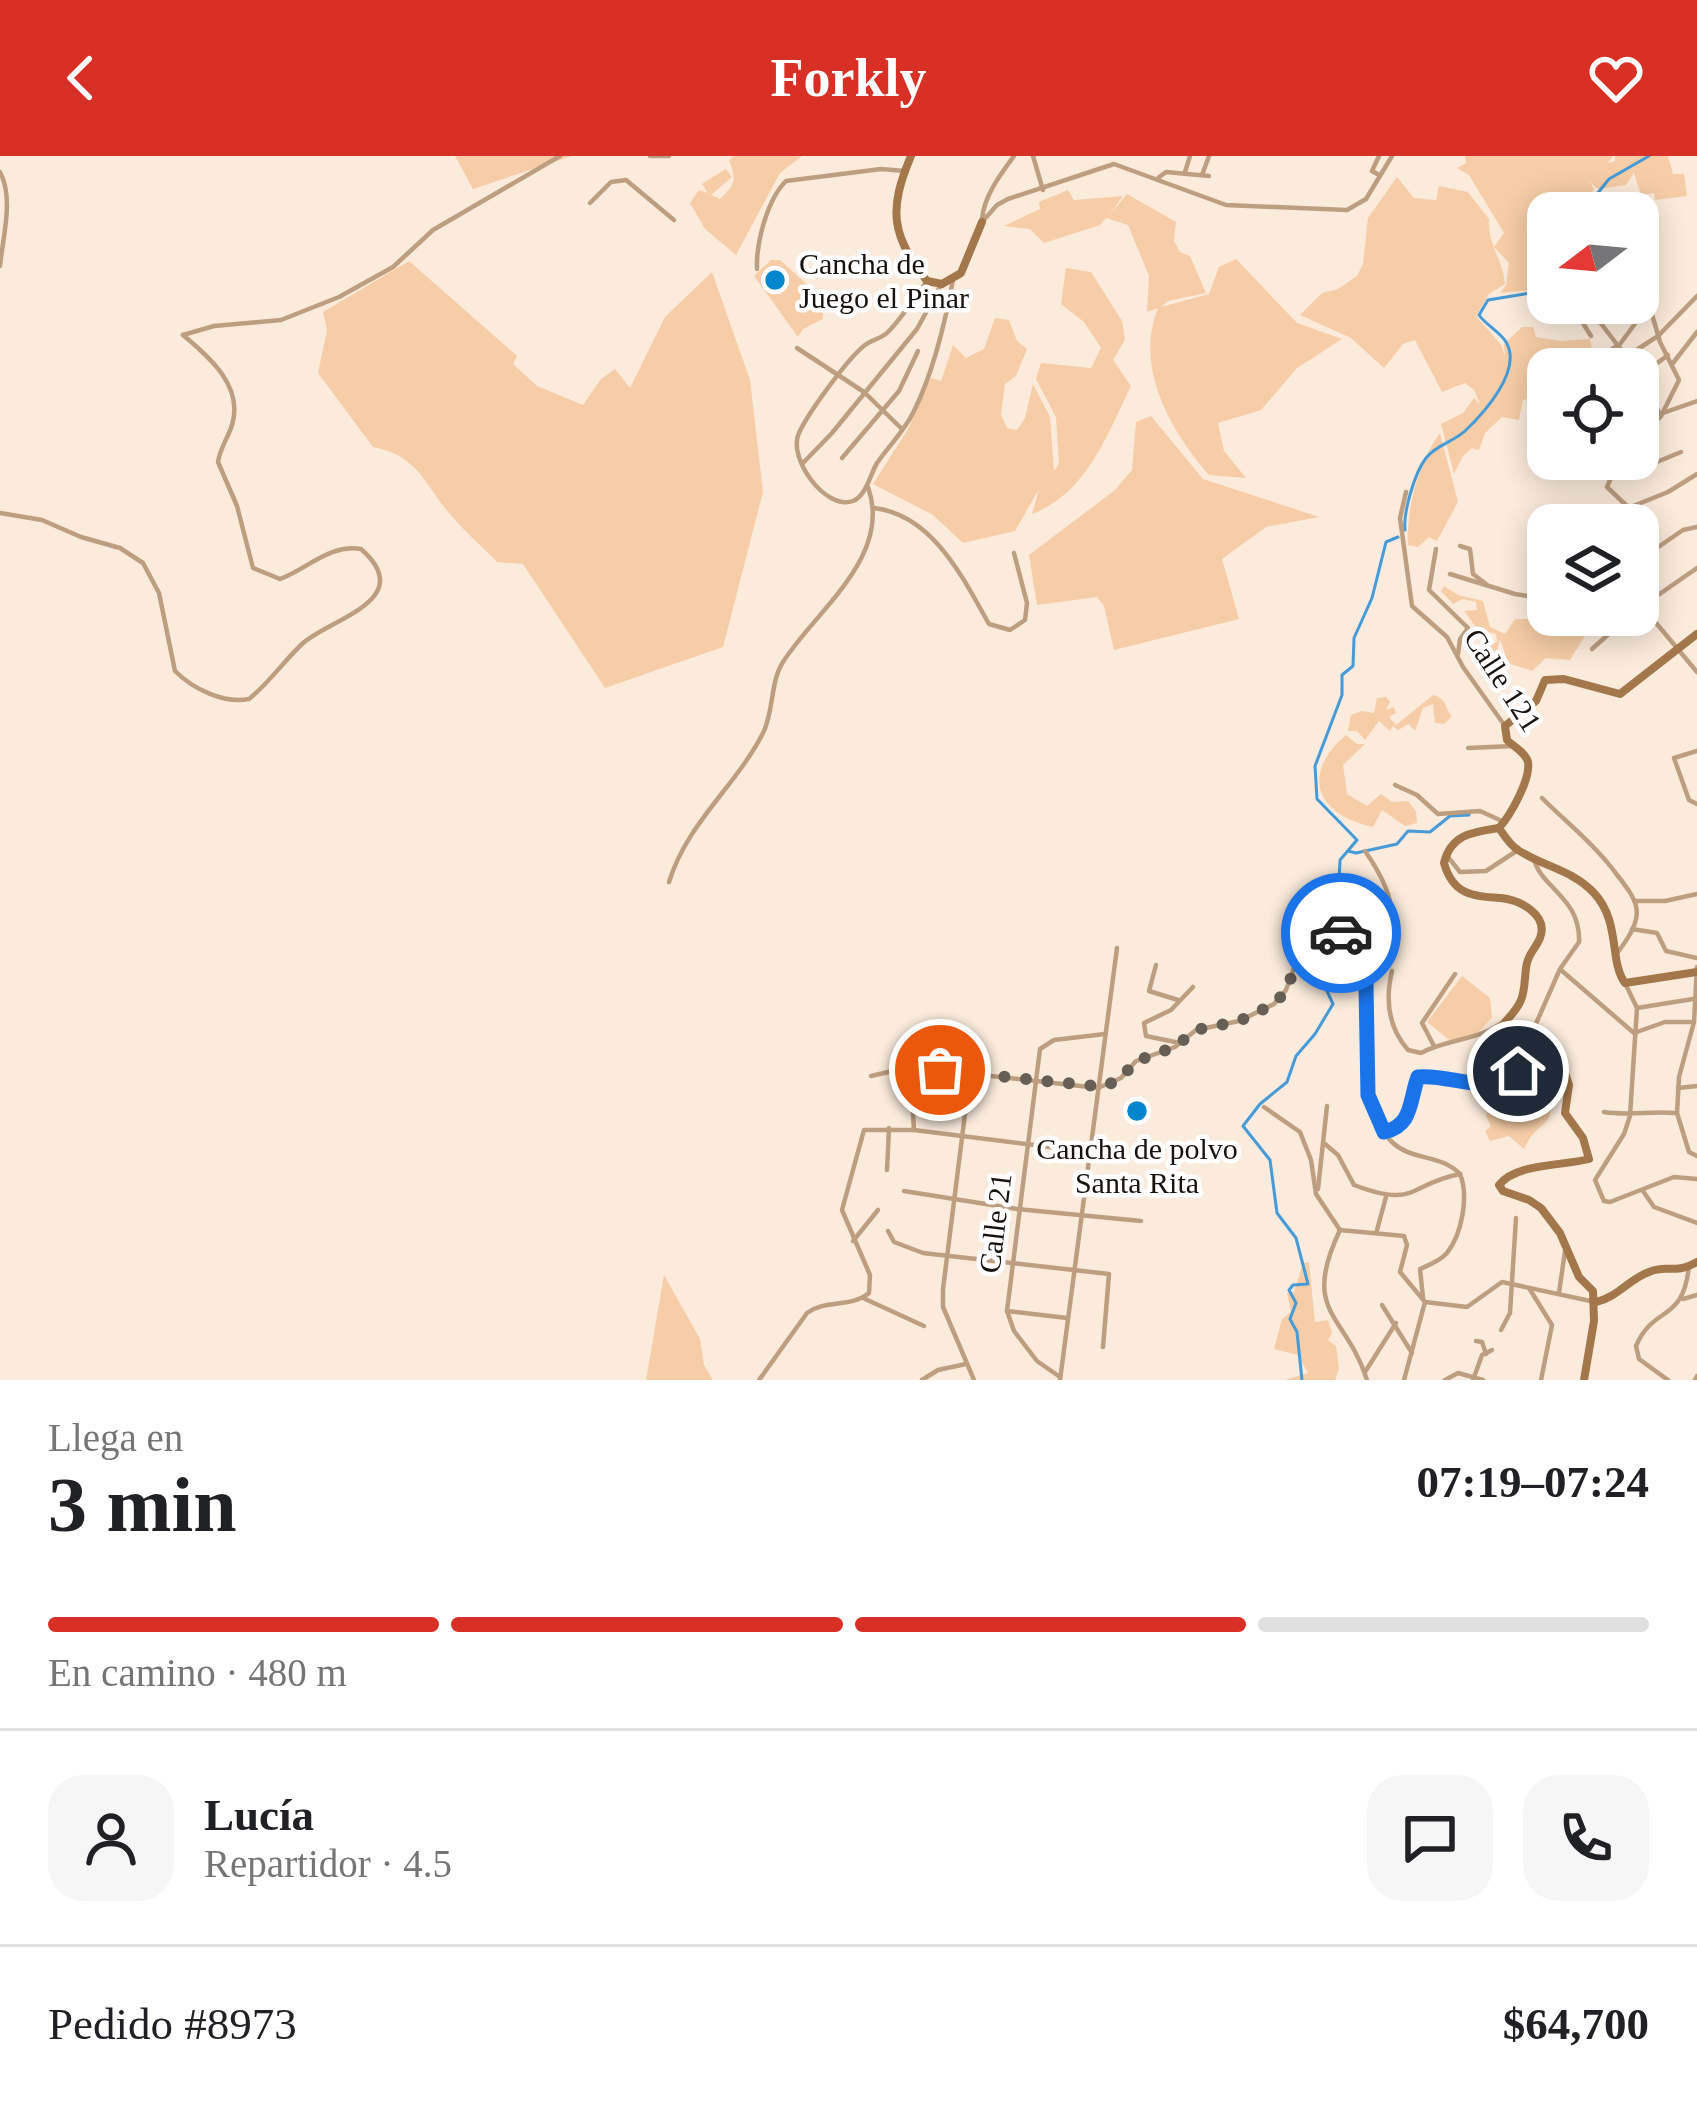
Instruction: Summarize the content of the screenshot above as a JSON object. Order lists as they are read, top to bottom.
{
  "streets": {
    "street": ["Calle 121", "Calle 21"]
  },
  "places": ["Cancha de Juego el Pinar", "Cancha de polvo Santa Rita"],
  "north": "left",
  "page": {
    "header": "Forkly",
    "heading": ["3 min", "Llega en", "07:19–07:24"],
    "panel": [
      "Lucía",
      "Repartidor · 4.5",
      "Pedido #8973",
      "$64,700"
    ],
    "bar": "En camino · 480 m"
  }
}
